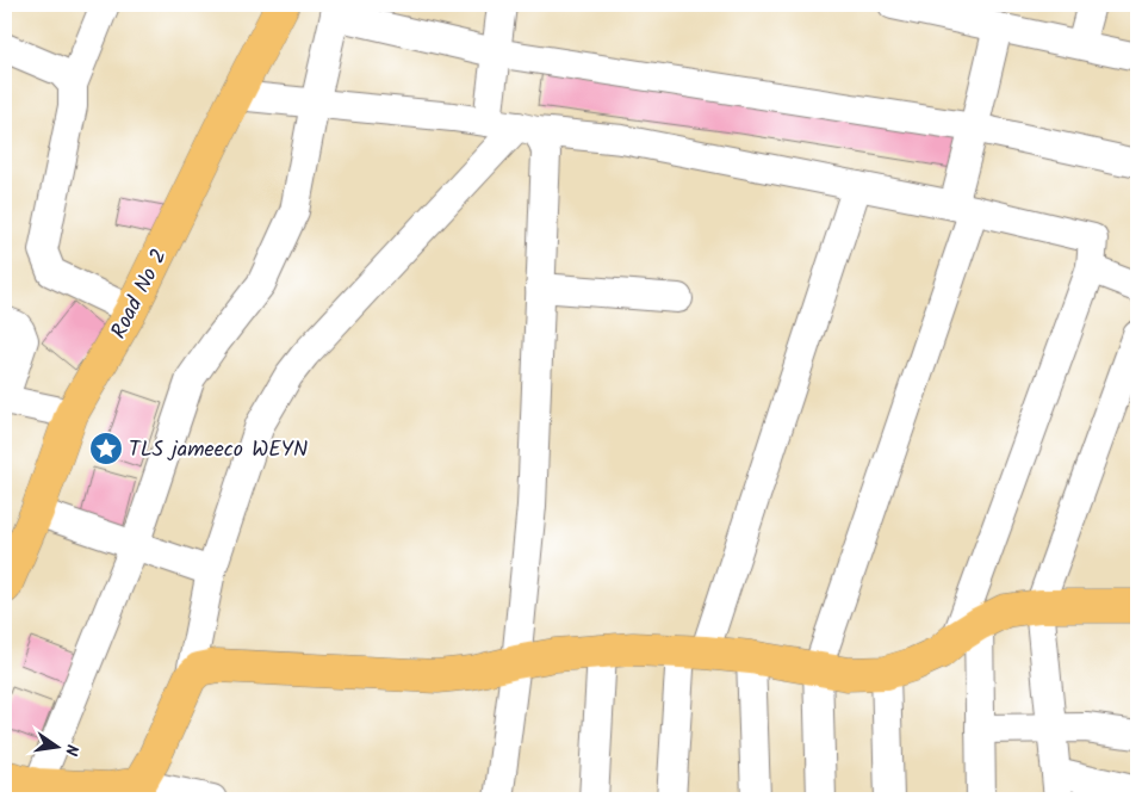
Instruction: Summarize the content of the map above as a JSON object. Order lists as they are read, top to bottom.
{
  "streets": {
    "main road": ["Road No 2"]
  },
  "places": {
    "place": ["TLS jameeco WEYN"]
  },
  "north": "right"
}
